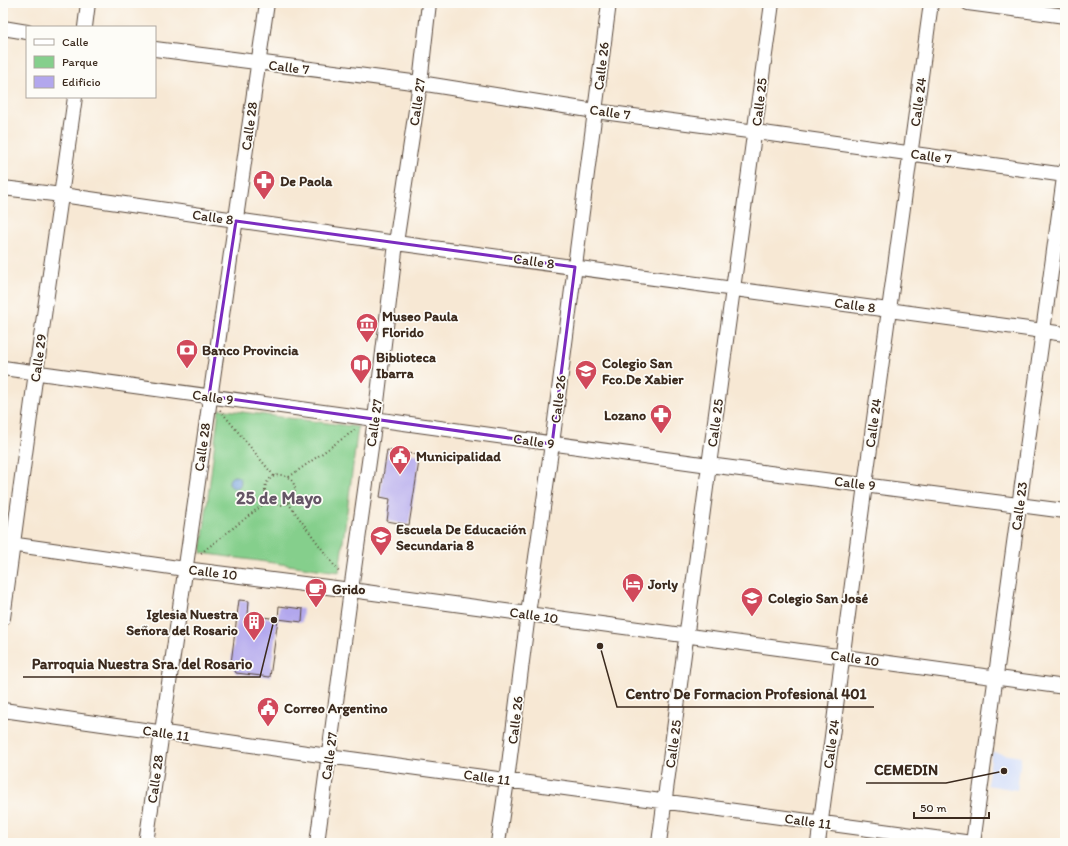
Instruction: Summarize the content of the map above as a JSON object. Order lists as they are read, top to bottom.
{
  "streets": {
    "street": [
      "Calle 26",
      "Calle 7",
      "Calle 27",
      "Calle 25",
      "Calle 24",
      "Calle 28",
      "Calle 8",
      "Calle 29",
      "Calle 9",
      "Calle 23",
      "Calle 10",
      "Calle 11"
    ]
  },
  "crossings": [
    ["Calle 26", "Calle 7"],
    ["Calle 26", "Calle 8"],
    ["Calle 26", "Calle 9"],
    ["Calle 26", "Calle 10"],
    ["Calle 26", "Calle 11"],
    ["Calle 7", "Calle 27"],
    ["Calle 7", "Calle 25"],
    ["Calle 7", "Calle 24"],
    ["Calle 7", "Calle 28"],
    ["Calle 7", "Calle 23"],
    ["Calle 27", "Calle 8"],
    ["Calle 27", "Calle 9"],
    ["Calle 27", "Calle 10"],
    ["Calle 27", "Calle 11"],
    ["Calle 25", "Calle 8"],
    ["Calle 25", "Calle 9"],
    ["Calle 25", "Calle 10"],
    ["Calle 25", "Calle 11"],
    ["Calle 24", "Calle 8"],
    ["Calle 24", "Calle 9"],
    ["Calle 24", "Calle 10"],
    ["Calle 24", "Calle 11"],
    ["Calle 28", "Calle 8"],
    ["Calle 28", "Calle 9"],
    ["Calle 28", "Calle 10"],
    ["Calle 28", "Calle 11"],
    ["Calle 8", "Calle 29"],
    ["Calle 8", "Calle 23"],
    ["Calle 29", "Calle 9"],
    ["Calle 29", "Calle 10"],
    ["Calle 9", "Calle 23"],
    ["Calle 23", "Calle 10"],
    ["Calle 23", "Calle 11"]
  ],
  "districts": ["25 de Mayo"],
  "places": {
    "pharmacy": ["De Paola", "Lozano"],
    "museum": ["Museo Paula Florido"],
    "bank": ["Banco Provincia"],
    "library": ["Biblioteca Ibarra"],
    "school or university": ["Colegio San Fco.De Xabier", "Escuela De Educación Secundaria 8", "Colegio San José"],
    "public building": ["Municipalidad", "Correo Argentino"],
    "hotel": ["Jorly"],
    "cafe": ["Grido"],
    "other": ["Parroquia Nuestra Sra. del Rosario", "Centro De Formacion Profesional 401", "CEMEDIN"],
    "building": ["Iglesia Nuestra Señora del Rosario"]
  },
  "legend": ["Calle", "Parque", "Edificio"],
  "scale_bar": "50 m"
}
